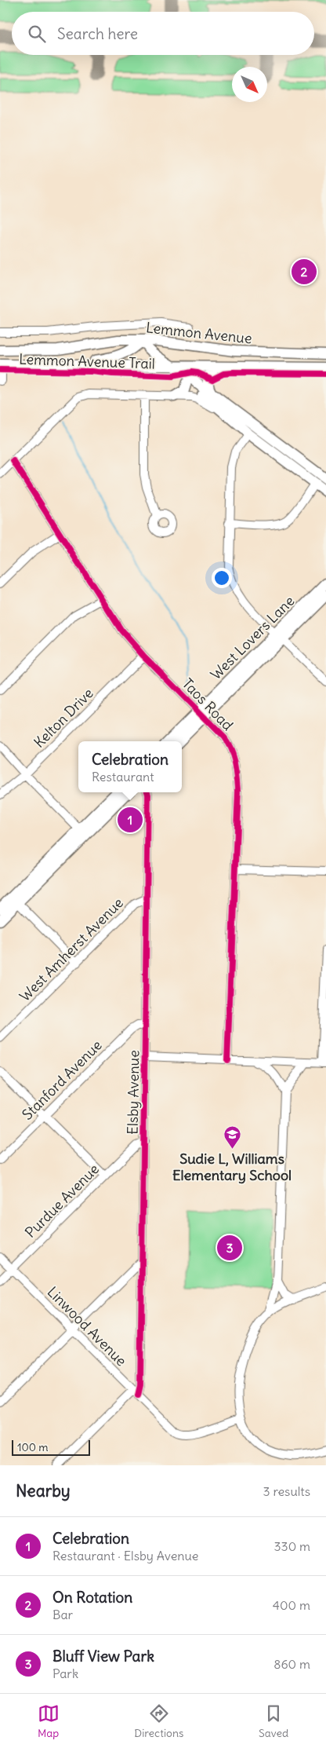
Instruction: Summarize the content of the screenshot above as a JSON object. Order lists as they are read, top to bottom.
{
  "streets": {
    "main road": ["Lemmon Avenue", "West Lovers Lane"],
    "street": [
      "Taos Road",
      "Kelton Drive",
      "West Amherst Avenue",
      "Stanford Avenue",
      "Elsby Avenue",
      "Purdue Avenue",
      "Linwood Avenue"
    ],
    "cycle path": ["Lemmon Avenue Trail"]
  },
  "crossings": [
    ["West Lovers Lane", "Taos Road"],
    ["Taos Road", "Kelton Drive"],
    ["West Amherst Avenue", "Elsby Avenue"],
    ["Stanford Avenue", "Elsby Avenue"],
    ["Elsby Avenue", "Purdue Avenue"],
    ["Elsby Avenue", "Linwood Avenue"],
    ["Purdue Avenue", "Linwood Avenue"]
  ],
  "places": {
    "school or university": ["Sudie L, Williams Elementary School"]
  },
  "scale_bar": "100 m",
  "north": "bottom right",
  "page": {
    "search": "Search here",
    "pins": ["2", "1", "3"],
    "popup": ["Celebration", "Restaurant"],
    "scale": "100 m",
    "heading": ["Nearby", "3 results"],
    "list": [
      {
        "mark": "1",
        "name": "Celebration",
        "note": "Restaurant · Elsby Avenue",
        "value": "330 m"
      },
      {
        "mark": "2",
        "name": "On Rotation",
        "note": "Bar",
        "value": "400 m"
      },
      {
        "mark": "3",
        "name": "Bluff View Park",
        "note": "Park",
        "value": "860 m"
      }
    ],
    "nav": ["Map", "Directions", "Saved"]
  }
}
